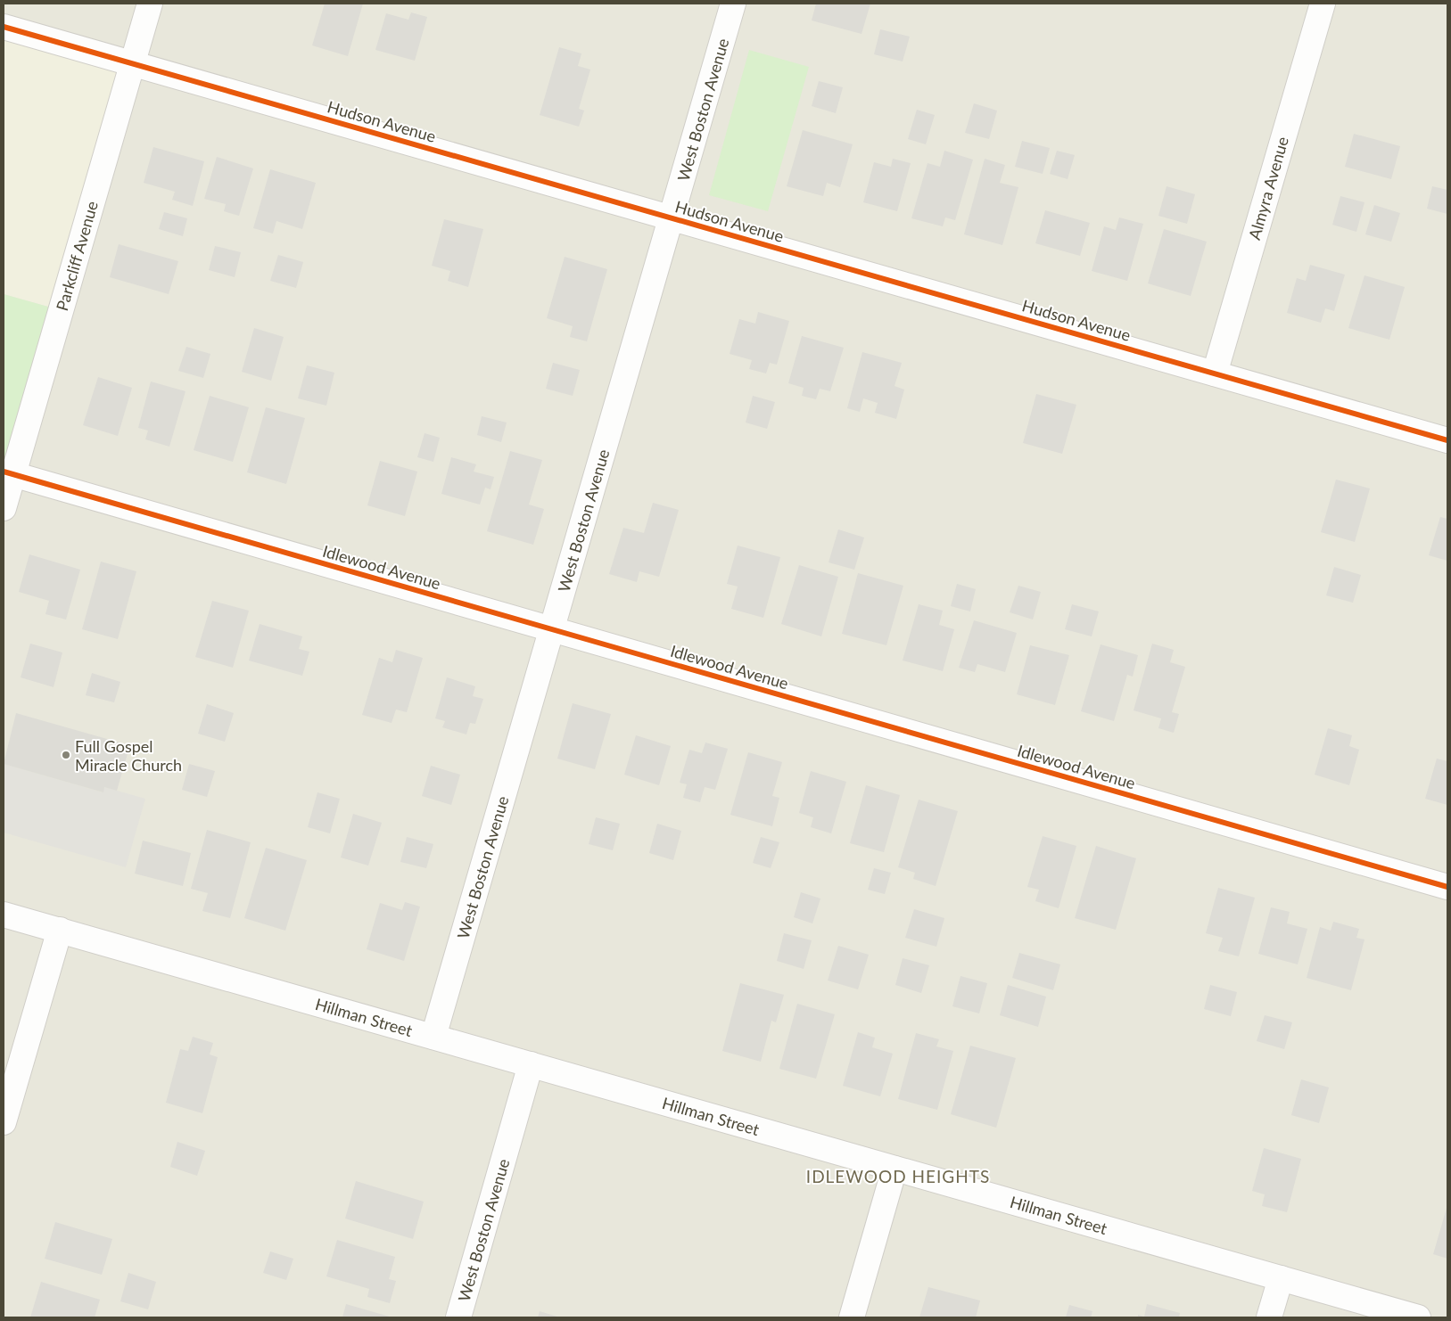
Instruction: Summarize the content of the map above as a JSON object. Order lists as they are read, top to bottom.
{
  "streets": {
    "street": [
      "West Boston Avenue",
      "Hudson Avenue",
      "Almyra Avenue",
      "Parkcliff Avenue",
      "Idlewood Avenue",
      "Hillman Street"
    ]
  },
  "crossings": [
    ["West Boston Avenue", "Hudson Avenue"],
    ["West Boston Avenue", "Idlewood Avenue"],
    ["West Boston Avenue", "Hillman Street"],
    ["Hudson Avenue", "Almyra Avenue"],
    ["Hudson Avenue", "Parkcliff Avenue"],
    ["Parkcliff Avenue", "Idlewood Avenue"]
  ],
  "districts": ["IDLEWOOD HEIGHTS"],
  "places": ["Full Gospel Miracle Church"]
}
